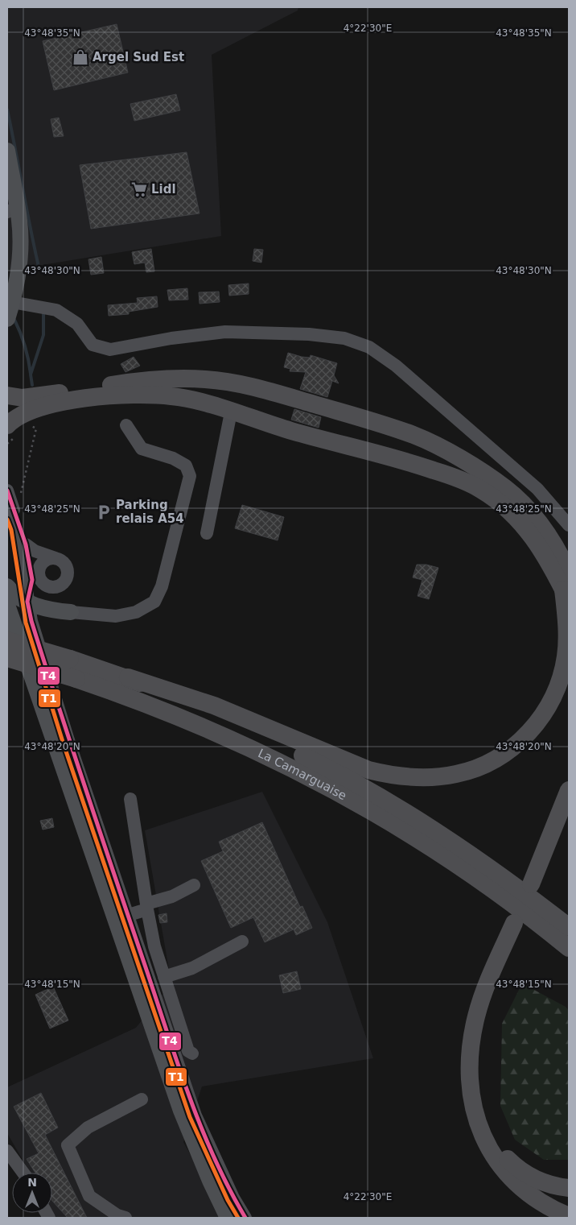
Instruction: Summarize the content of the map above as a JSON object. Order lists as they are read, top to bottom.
{
  "streets": {
    "highway": ["La Camarguaise"]
  },
  "places": {
    "shop": ["Argel Sud Est"],
    "supermarket": ["Lidl"],
    "parking": ["Parking relais A54"]
  },
  "lines": ["transit line T4", "transit line T1"],
  "north": "top",
  "coordinates": [
    "4°22'30\"E",
    "43°48'35\"N",
    "43°48'30\"N",
    "43°48'25\"N",
    "43°48'20\"N",
    "43°48'15\"N"
  ]
}
